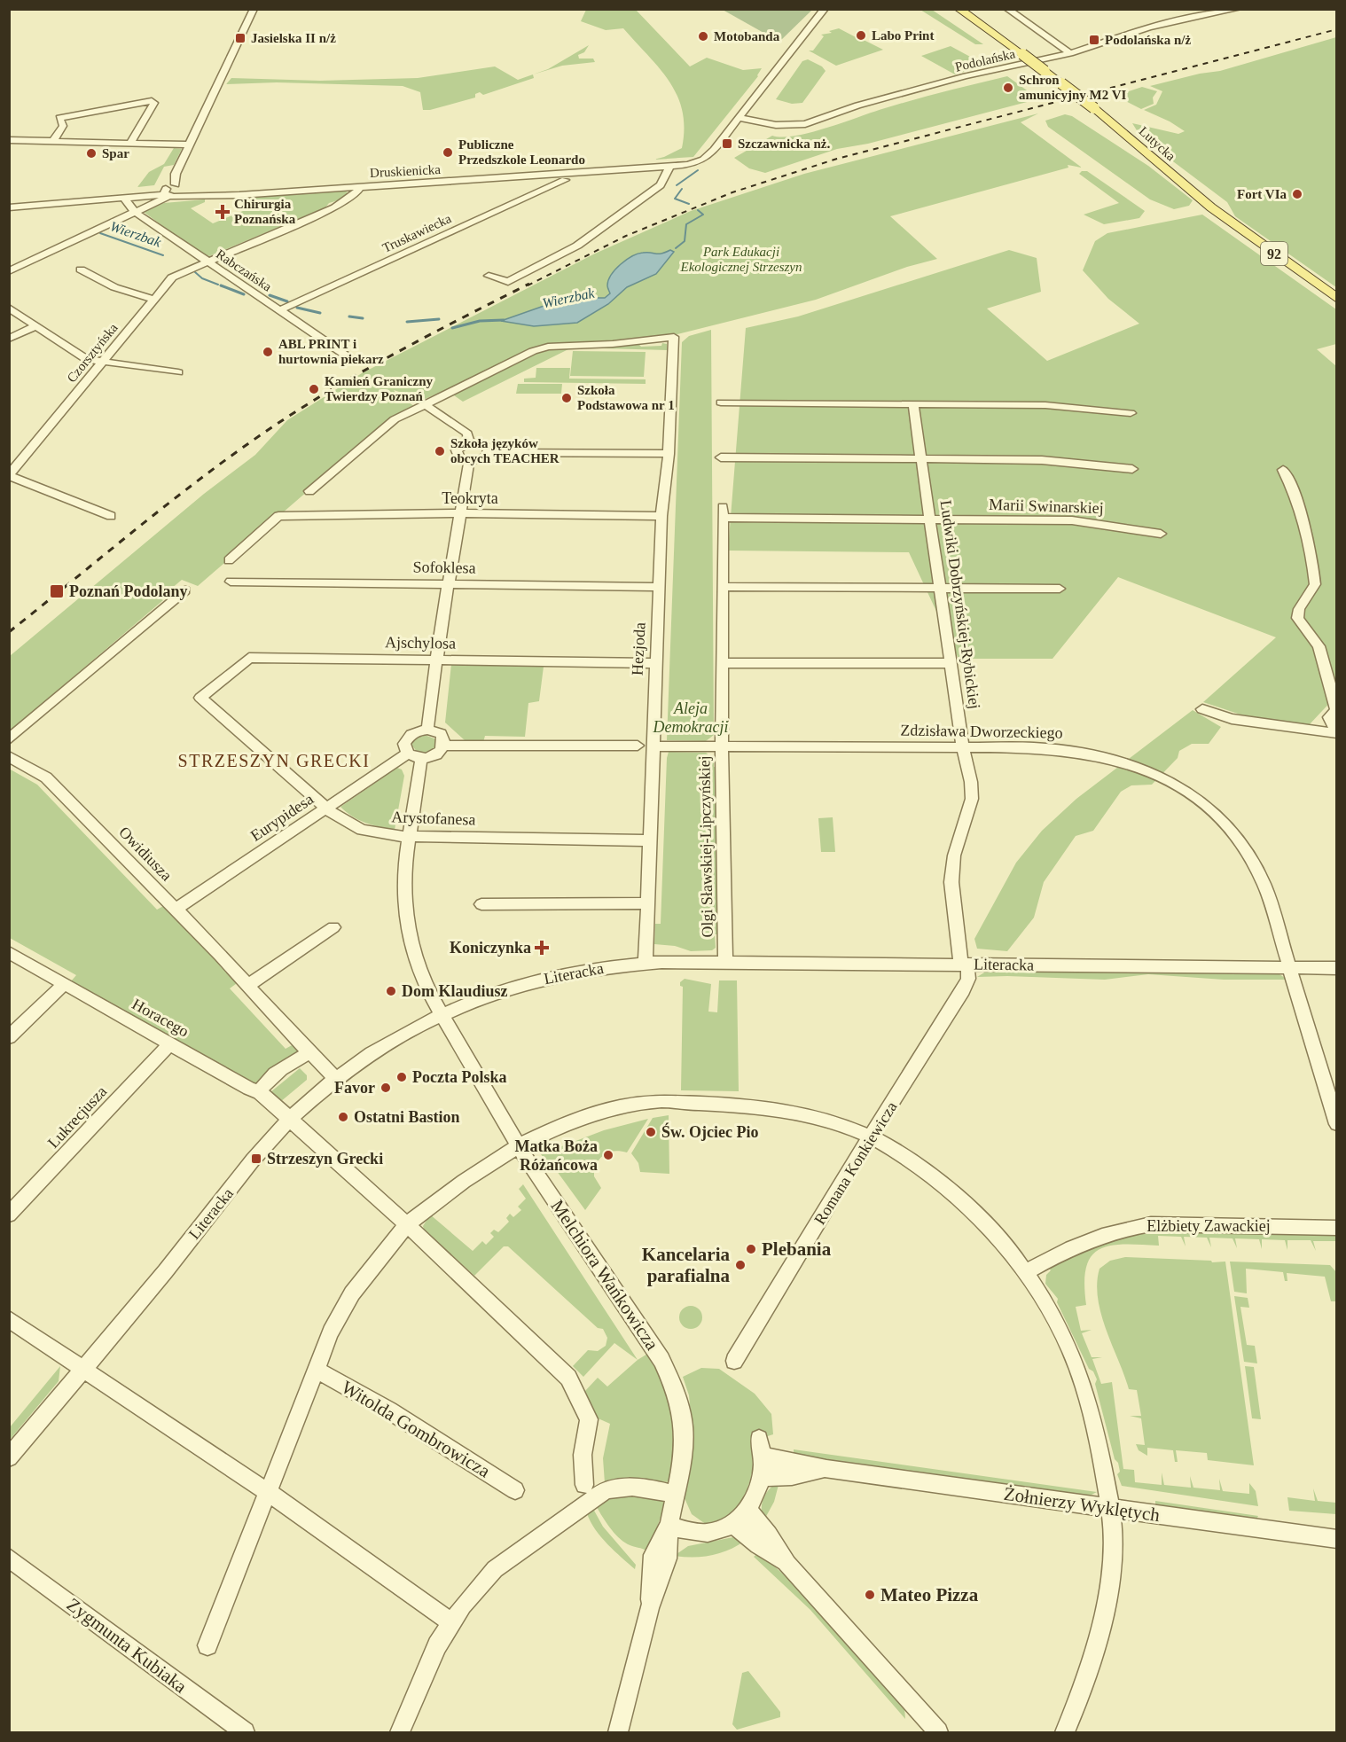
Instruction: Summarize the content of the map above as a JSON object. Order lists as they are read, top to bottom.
{
  "streets": {
    "main road": ["Lutycka", "92"],
    "street": [
      "Podolańska",
      "Druskienicka",
      "Truskawiecka",
      "Rabczańska",
      "Czorsztyńska",
      "Teokryta",
      "Marii Swinarskiej",
      "Sofoklesa",
      "Ludwiki Dobrzyńskiej-Rybickiej",
      "Ajschylosa",
      "Hezjoda",
      "Zdzisława Dworzeckiego",
      "Eurypidesa",
      "Arystofanesa",
      "Olgi Sławskiej-Lipczyńskiej",
      "Owidiusza",
      "Literacka",
      "Horacego",
      "Lukrecjusza",
      "Romana Konkiewicza",
      "Elżbiety Zawackiej",
      "Melchiora Wańkowicza",
      "Witolda Gombrowicza",
      "Żołnierzy Wyklętych",
      "Zygmunta Kubiaka"
    ]
  },
  "crossings": [
    ["Podolańska", "Druskienicka"],
    ["Druskienicka", "Czorsztyńska"],
    ["Truskawiecka", "Rabczańska"],
    ["Rabczańska", "Czorsztyńska"],
    ["Teokryta", "Hezjoda"],
    ["Marii Swinarskiej", "Ludwiki Dobrzyńskiej-Rybickiej"],
    ["Marii Swinarskiej", "Olgi Sławskiej-Lipczyńskiej"],
    ["Sofoklesa", "Hezjoda"],
    ["Ludwiki Dobrzyńskiej-Rybickiej", "Zdzisława Dworzeckiego"],
    ["Ludwiki Dobrzyńskiej-Rybickiej", "Literacka"],
    ["Ludwiki Dobrzyńskiej-Rybickiej", "Romana Konkiewicza"],
    ["Ajschylosa", "Hezjoda"],
    ["Ajschylosa", "Arystofanesa"],
    ["Hezjoda", "Zdzisława Dworzeckiego"],
    ["Hezjoda", "Arystofanesa"],
    ["Hezjoda", "Literacka"],
    ["Zdzisława Dworzeckiego", "Olgi Sławskiej-Lipczyńskiej"],
    ["Zdzisława Dworzeckiego", "Literacka"],
    ["Eurypidesa", "Arystofanesa"],
    ["Eurypidesa", "Owidiusza"],
    ["Eurypidesa", "Melchiora Wańkowicza"],
    ["Arystofanesa", "Melchiora Wańkowicza"],
    ["Olgi Sławskiej-Lipczyńskiej", "Literacka"],
    ["Owidiusza", "Literacka"],
    ["Literacka", "Horacego"],
    ["Literacka", "Romana Konkiewicza"],
    ["Literacka", "Melchiora Wańkowicza"],
    ["Horacego", "Lukrecjusza"]
  ],
  "districts": ["STRZESZYN GRECKI"],
  "water": ["Wierzbak"],
  "parks": ["Park Edukacji Ekologicznej Strzeszyn", "Aleja Demokracji"],
  "places": {
    "other": [
      "Labo Print",
      "Motobanda",
      "Schron amunicyjny M2 VI",
      "Publiczne Przedszkole Leonardo",
      "Spar",
      "Fort VIa",
      "ABL PRINT i hurtownia piekarz",
      "Kamień Graniczny Twierdzy Poznań",
      "Szkoła Podstawowa nr 1",
      "Szkoła języków obcych TEACHER",
      "Dom Klaudiusz",
      "Poczta Polska",
      "Favor",
      "Ostatni Bastion",
      "Św. Ojciec Pio",
      "Matka Boża Różańcowa",
      "Plebania",
      "Kancelaria parafialna",
      "Mateo Pizza"
    ],
    "transit": [
      "Jasielska II n/ż",
      "Podolańska n/ż",
      "Szczawnicka nż.",
      "Poznań Podolany",
      "Strzeszyn Grecki"
    ],
    "health": ["Chirurgia Poznańska", "Koniczynka"]
  }
}
